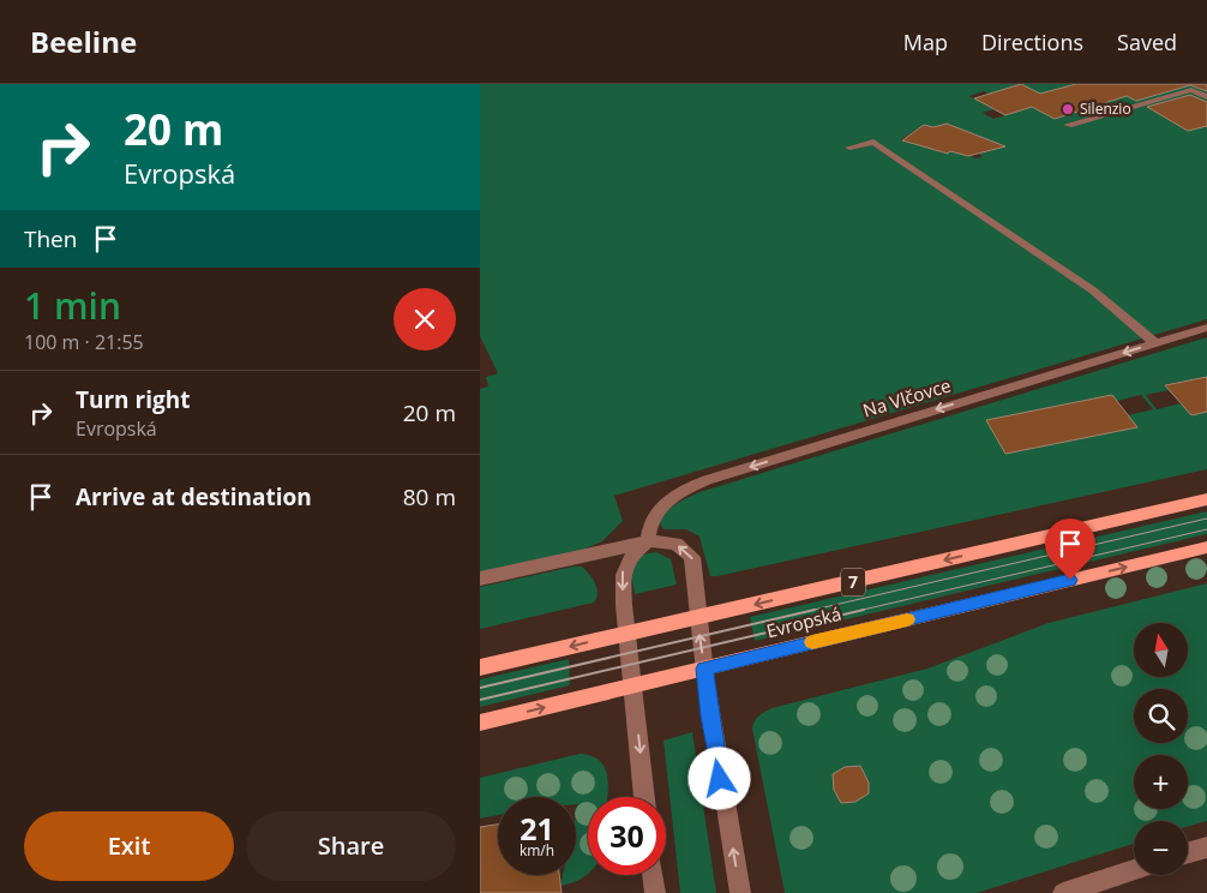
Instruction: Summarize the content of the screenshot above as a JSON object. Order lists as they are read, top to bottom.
{
  "streets": {
    "main road": ["7", "Evropská"],
    "street": ["Na Vlčovce"]
  },
  "crossings": [
    ["Na Vlčovce", "Evropská"]
  ],
  "one_way": ["Na Vlčovce"],
  "places": ["Silenzio"],
  "north": "top",
  "page": {
    "header": "Beeline",
    "nav": ["Map", "Directions", "Saved"],
    "turn": ["20 m", "Evropská"],
    "then": "Then",
    "heading": ["1 min", "100 m · 21:55"],
    "list": [
      {
        "name": "Turn right",
        "note": "Evropská",
        "value": "20 m"
      },
      {
        "name": "Arrive at destination",
        "value": "80 m"
      }
    ],
    "map_buttons": ["+", "−"],
    "speed": "21 km/h",
    "limit": "30",
    "buttons": ["Exit", "Share"]
  }
}
